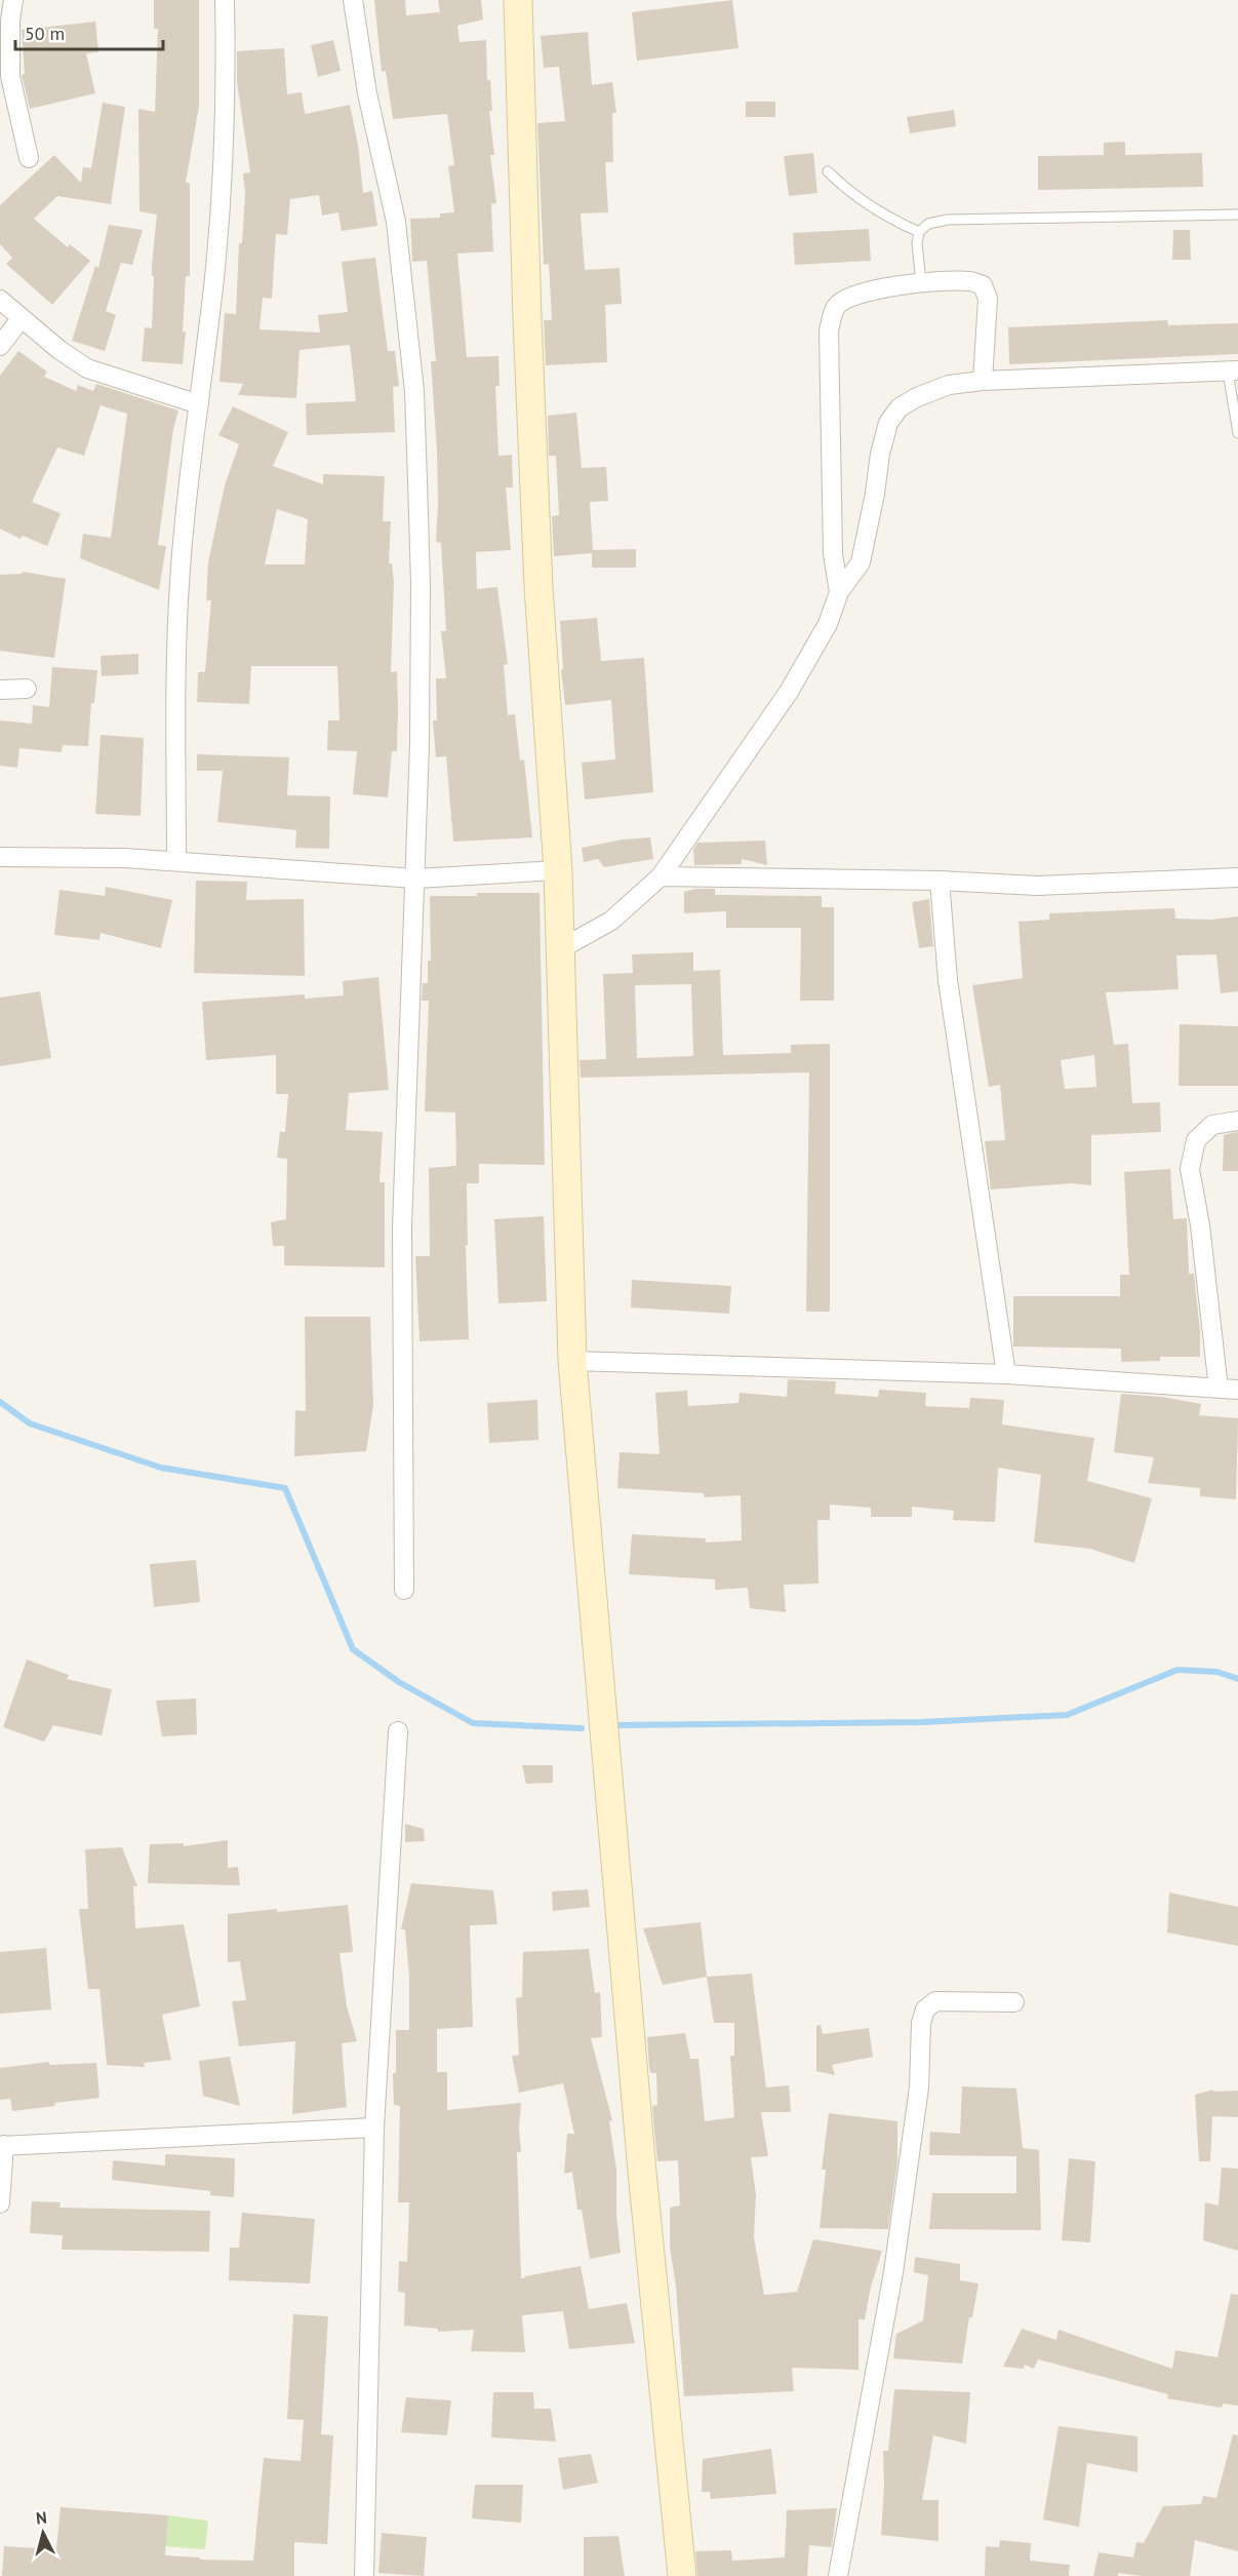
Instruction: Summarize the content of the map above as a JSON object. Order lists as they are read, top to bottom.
{
  "scale_bar": "50 m",
  "north": "top"
}
